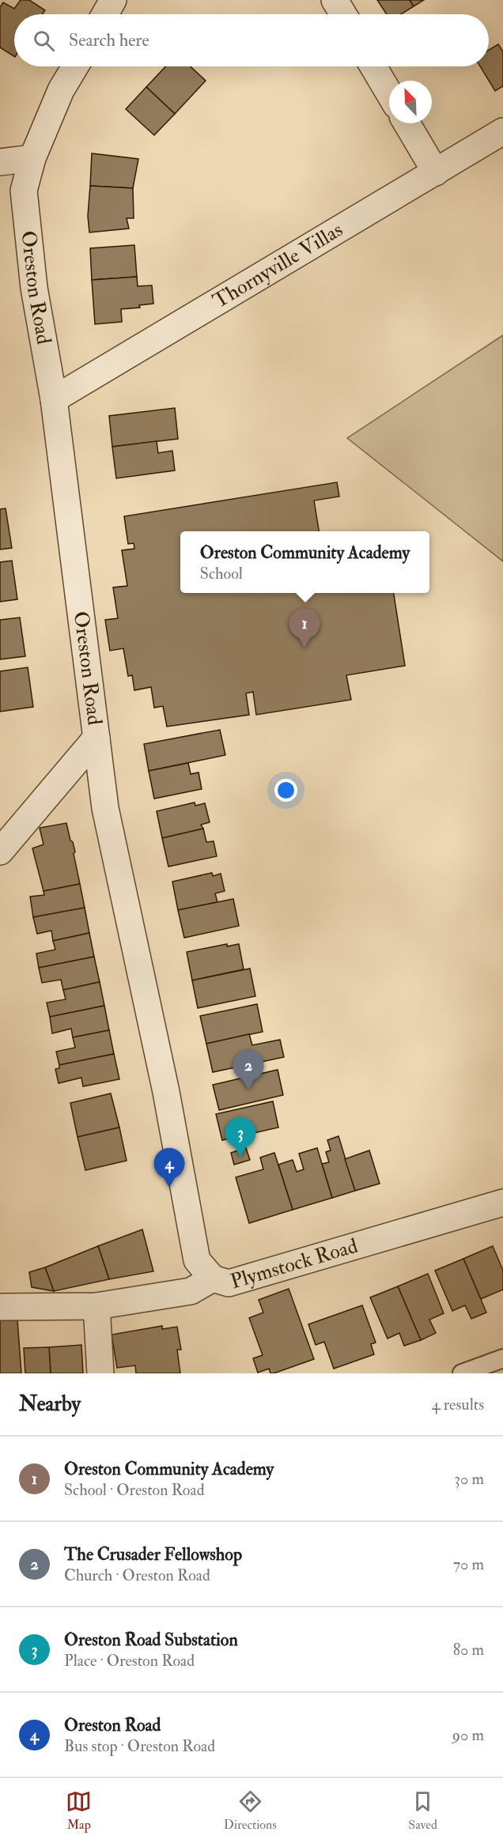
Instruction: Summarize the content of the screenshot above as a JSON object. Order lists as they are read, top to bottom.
{
  "streets": {
    "street": ["Thornyville Villas", "Oreston Road", "Plymstock Road"]
  },
  "crossings": [
    ["Thornyville Villas", "Oreston Road"],
    ["Oreston Road", "Plymstock Road"]
  ],
  "north": "top left",
  "page": {
    "search": "Search here",
    "popup": ["Oreston Community Academy", "School"],
    "pins": [
      "1",
      "2",
      "3",
      "4"
    ],
    "heading": ["Nearby", "4 results"],
    "list": [
      {
        "mark": "1",
        "name": "Oreston Community Academy",
        "note": "School · Oreston Road",
        "value": "30 m"
      },
      {
        "mark": "2",
        "name": "The Crusader Fellowshop",
        "note": "Church · Oreston Road",
        "value": "70 m"
      },
      {
        "mark": "3",
        "name": "Oreston Road Substation",
        "note": "Place · Oreston Road",
        "value": "80 m"
      },
      {
        "mark": "4",
        "name": "Oreston Road",
        "note": "Bus stop · Oreston Road",
        "value": "90 m"
      }
    ],
    "nav": ["Map", "Directions", "Saved"]
  }
}
